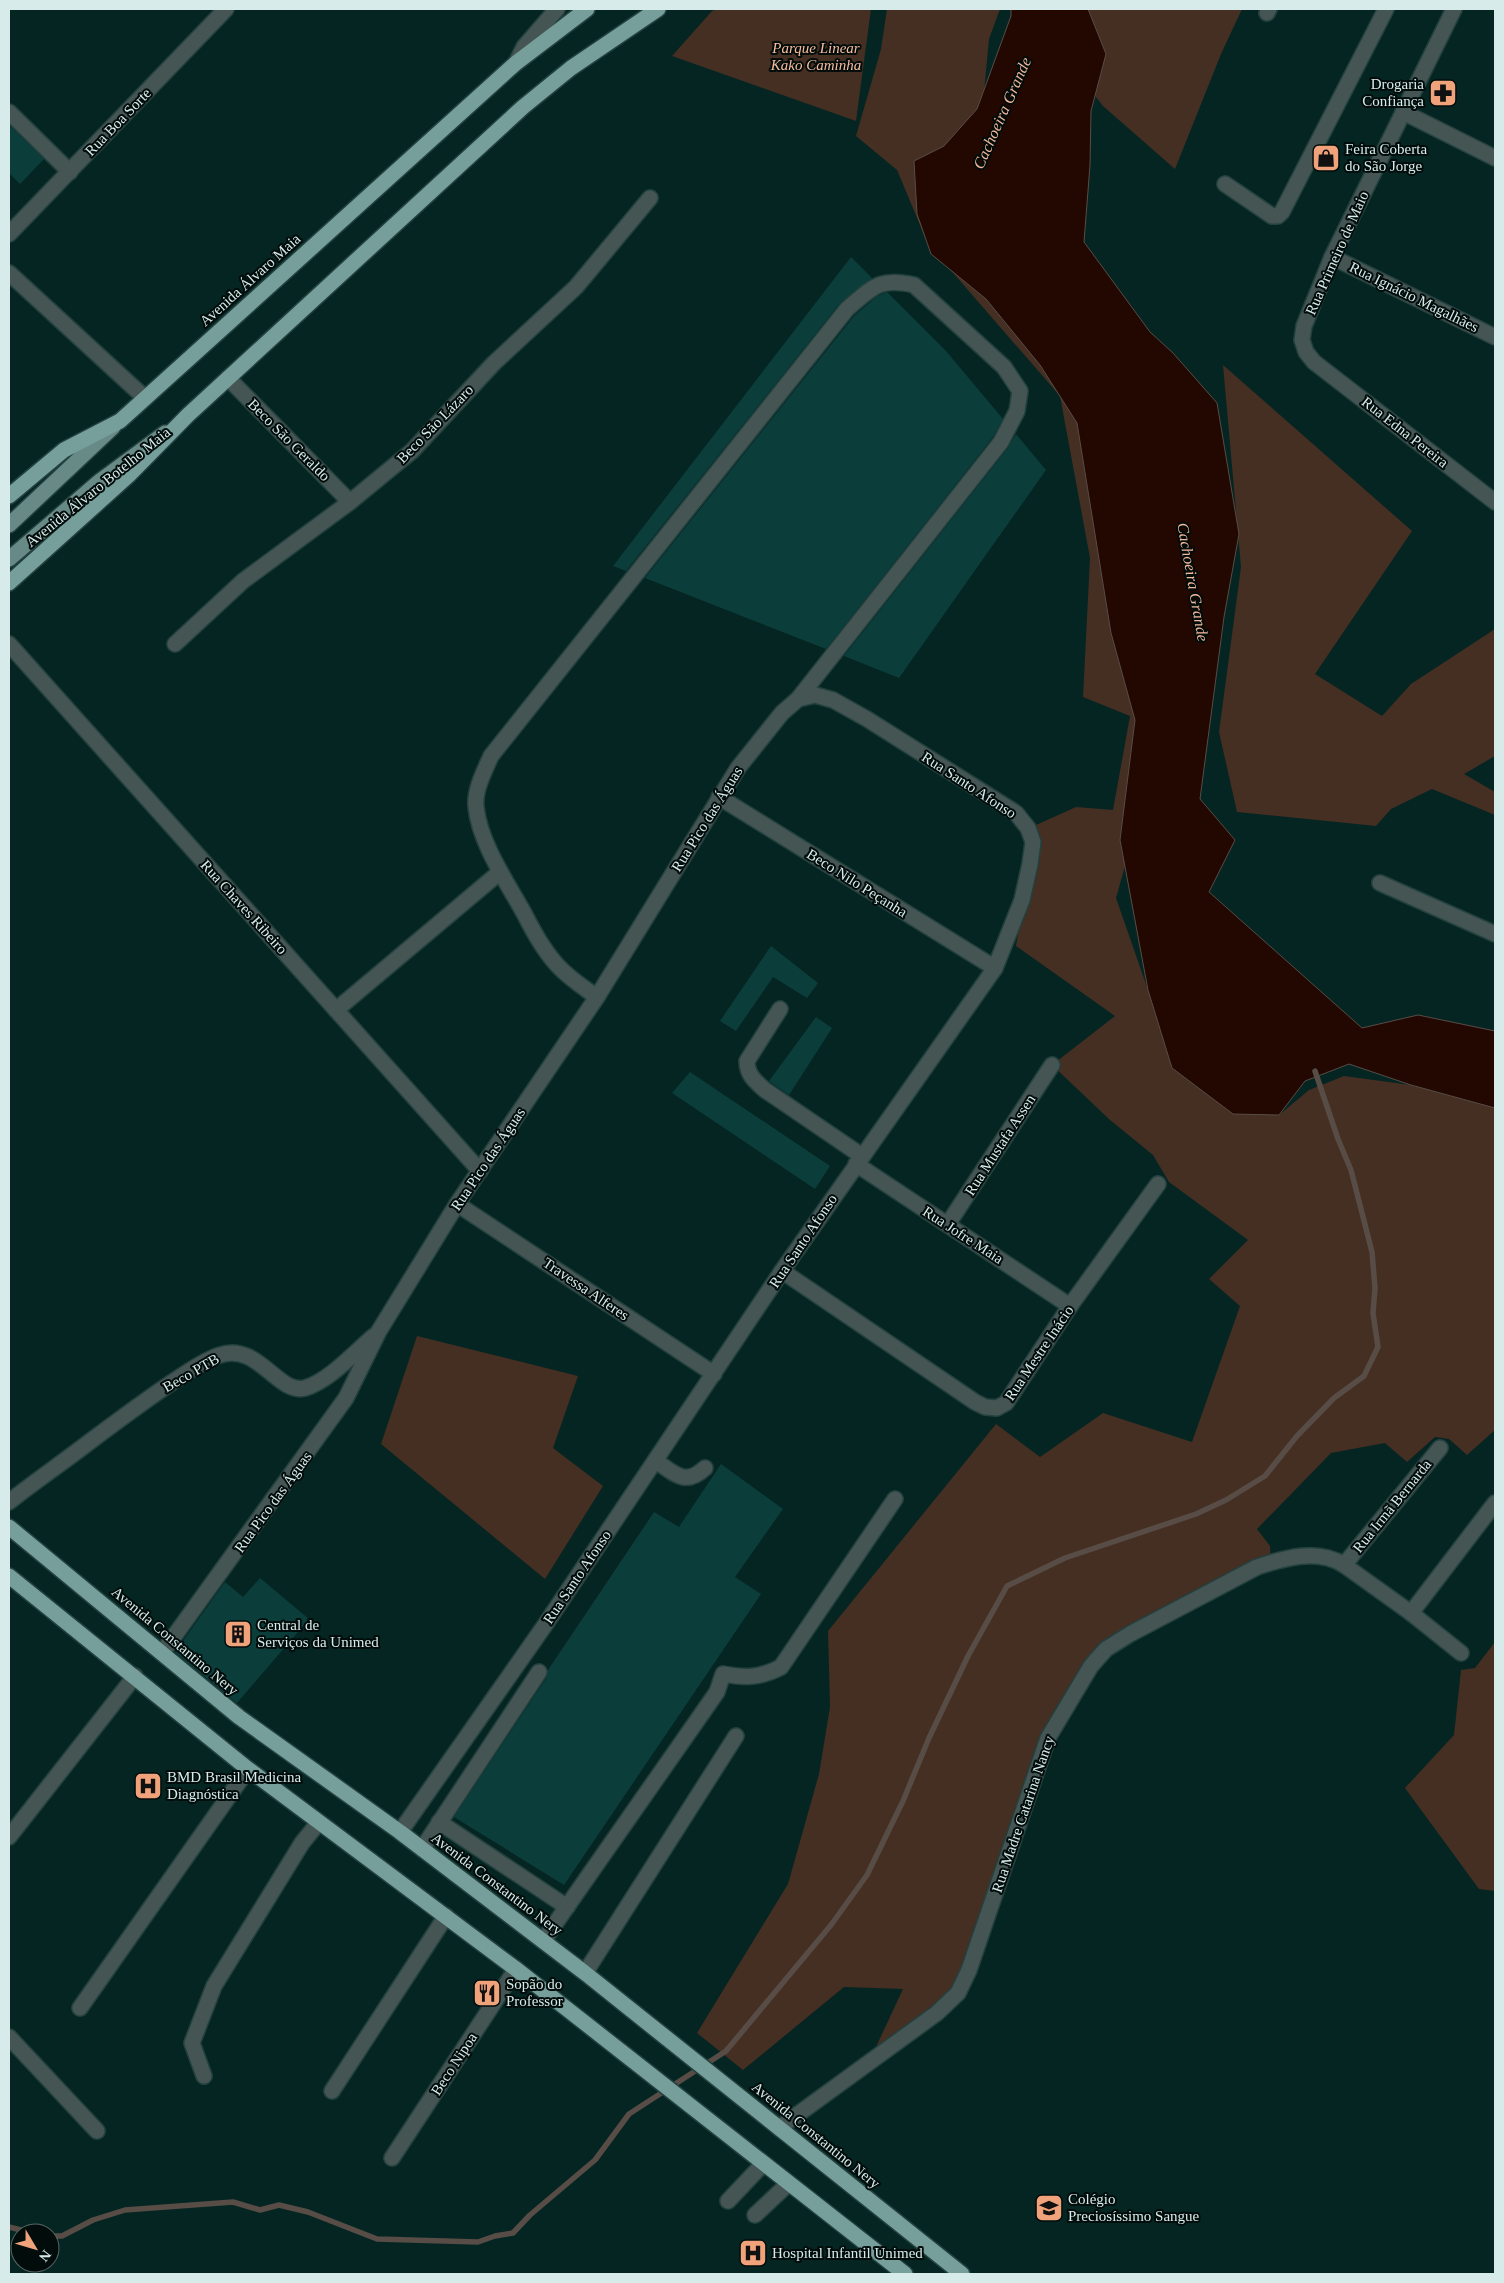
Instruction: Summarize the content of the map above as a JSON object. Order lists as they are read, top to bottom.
{
  "streets": {
    "highway": ["Avenida Álvaro Maia", "Avenida Constantino Nery"],
    "main road": ["Avenida Álvaro Botelho Maia"],
    "street": [
      "Rua Boa Sorte",
      "Rua Primeiro de Maio",
      "Rua Ignácio Magalhães",
      "Beco São Lázaro",
      "Rua Edna Pereira",
      "Beco São Geraldo",
      "Rua Santo Afonso",
      "Rua Pico das Águas",
      "Beco Nilo Peçanha",
      "Rua Chaves Ribeiro",
      "Rua Mustafa Assen",
      "Rua Jofre Maia",
      "Travessa Alferes",
      "Rua Mestre Inácio",
      "Beco PTB",
      "Rua Irmã Bernarda",
      "Rua Madre Catarina Nancy",
      "Beco Nipoa"
    ]
  },
  "crossings": [
    ["Rua Primeiro de Maio", "Rua Ignácio Magalhães"],
    ["Rua Primeiro de Maio", "Rua Edna Pereira"],
    ["Beco São Lázaro", "Beco São Geraldo"],
    ["Rua Santo Afonso", "Rua Pico das Águas"],
    ["Rua Santo Afonso", "Beco Nilo Peçanha"],
    ["Rua Santo Afonso", "Rua Jofre Maia"],
    ["Rua Santo Afonso", "Travessa Alferes"],
    ["Rua Santo Afonso", "Rua Mestre Inácio"],
    ["Rua Santo Afonso", "Avenida Constantino Nery"],
    ["Rua Pico das Águas", "Beco Nilo Peçanha"],
    ["Rua Pico das Águas", "Rua Chaves Ribeiro"],
    ["Rua Pico das Águas", "Travessa Alferes"],
    ["Rua Pico das Águas", "Beco PTB"],
    ["Rua Pico das Águas", "Avenida Constantino Nery"],
    ["Rua Mustafa Assen", "Rua Jofre Maia"],
    ["Rua Jofre Maia", "Rua Mestre Inácio"],
    ["Rua Irmã Bernarda", "Rua Madre Catarina Nancy"],
    ["Avenida Constantino Nery", "Rua Madre Catarina Nancy"]
  ],
  "water": ["Cachoeira Grande"],
  "parks": ["Parque Linear Kako Caminha"],
  "places": {
    "pharmacy": ["Drogaria Confiança"],
    "shop": ["Feira Coberta do São Jorge"],
    "building": ["Central de Serviços da Unimed"],
    "hospital": ["BMD Brasil Medicina Diagnóstica", "Hospital Infantil Unimed"],
    "restaurant": ["Sopão do Professor"],
    "school or university": ["Colégio Preciosíssimo Sangue"]
  },
  "north": "bottom right"
}
